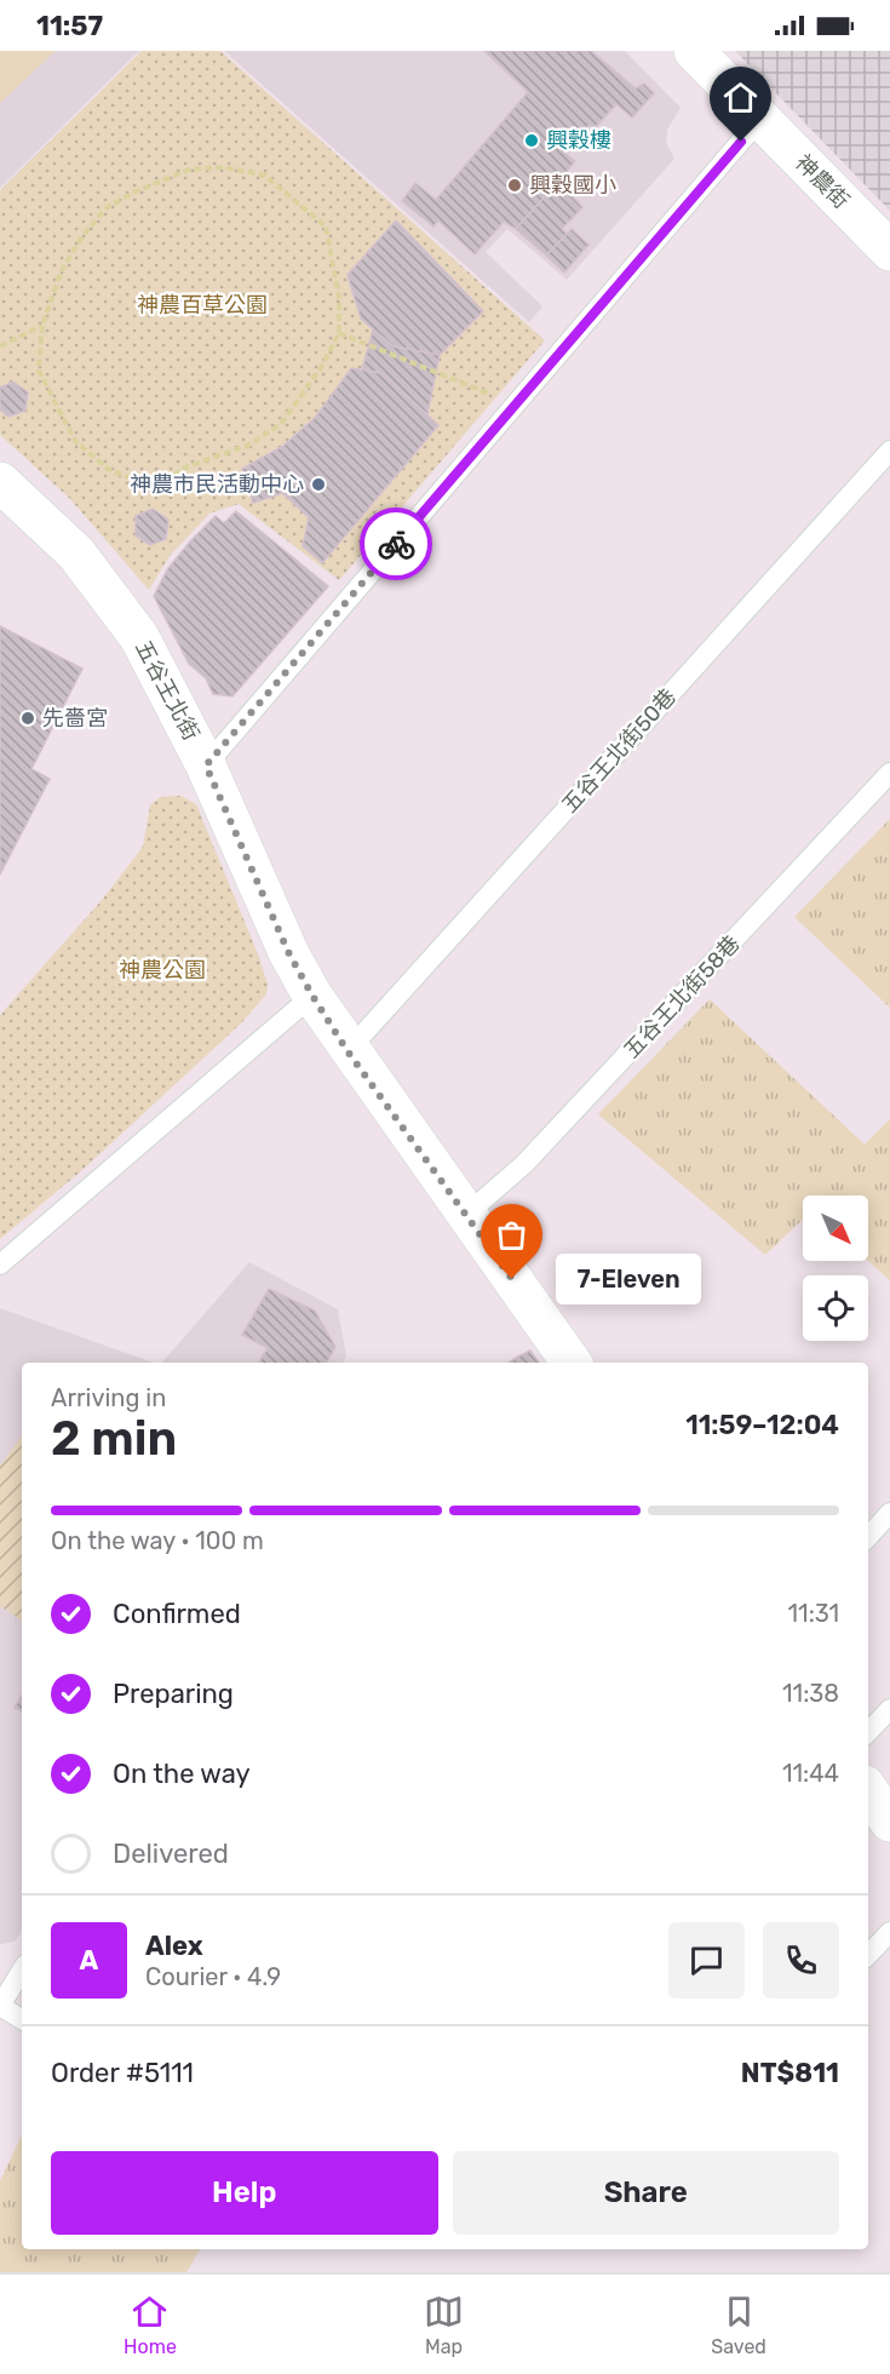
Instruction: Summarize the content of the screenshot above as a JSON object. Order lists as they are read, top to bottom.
{
  "streets": {
    "street": ["神農街", "五谷王北街"],
    "lane": ["五谷王北街50巷", "五谷王北街58巷"]
  },
  "crossings": [
    ["五谷王北街", "五谷王北街50巷"],
    ["五谷王北街", "五谷王北街58巷"]
  ],
  "parks": ["神農百草公園", "神農公園"],
  "places": [
    "興穀樓",
    "興穀國小",
    "神農市民活動中心",
    "先嗇宮",
    "7-Eleven"
  ],
  "north": "bottom right",
  "page": {
    "status": "11:57",
    "bubble": "7-Eleven",
    "heading": ["2 min", "Arriving in", "11:59–12:04"],
    "panel": [
      "Alex",
      "Courier · 4.9",
      "Order #5111",
      "NT$811"
    ],
    "bar": "On the way · 100 m",
    "list": [
      ["Confirmed", "11:31"],
      ["Preparing", "11:38"],
      ["On the way", "11:44"],
      "Delivered"
    ],
    "round": "A",
    "buttons": ["Help", "Share"],
    "tabs": ["Home", "Map", "Saved"]
  }
}
